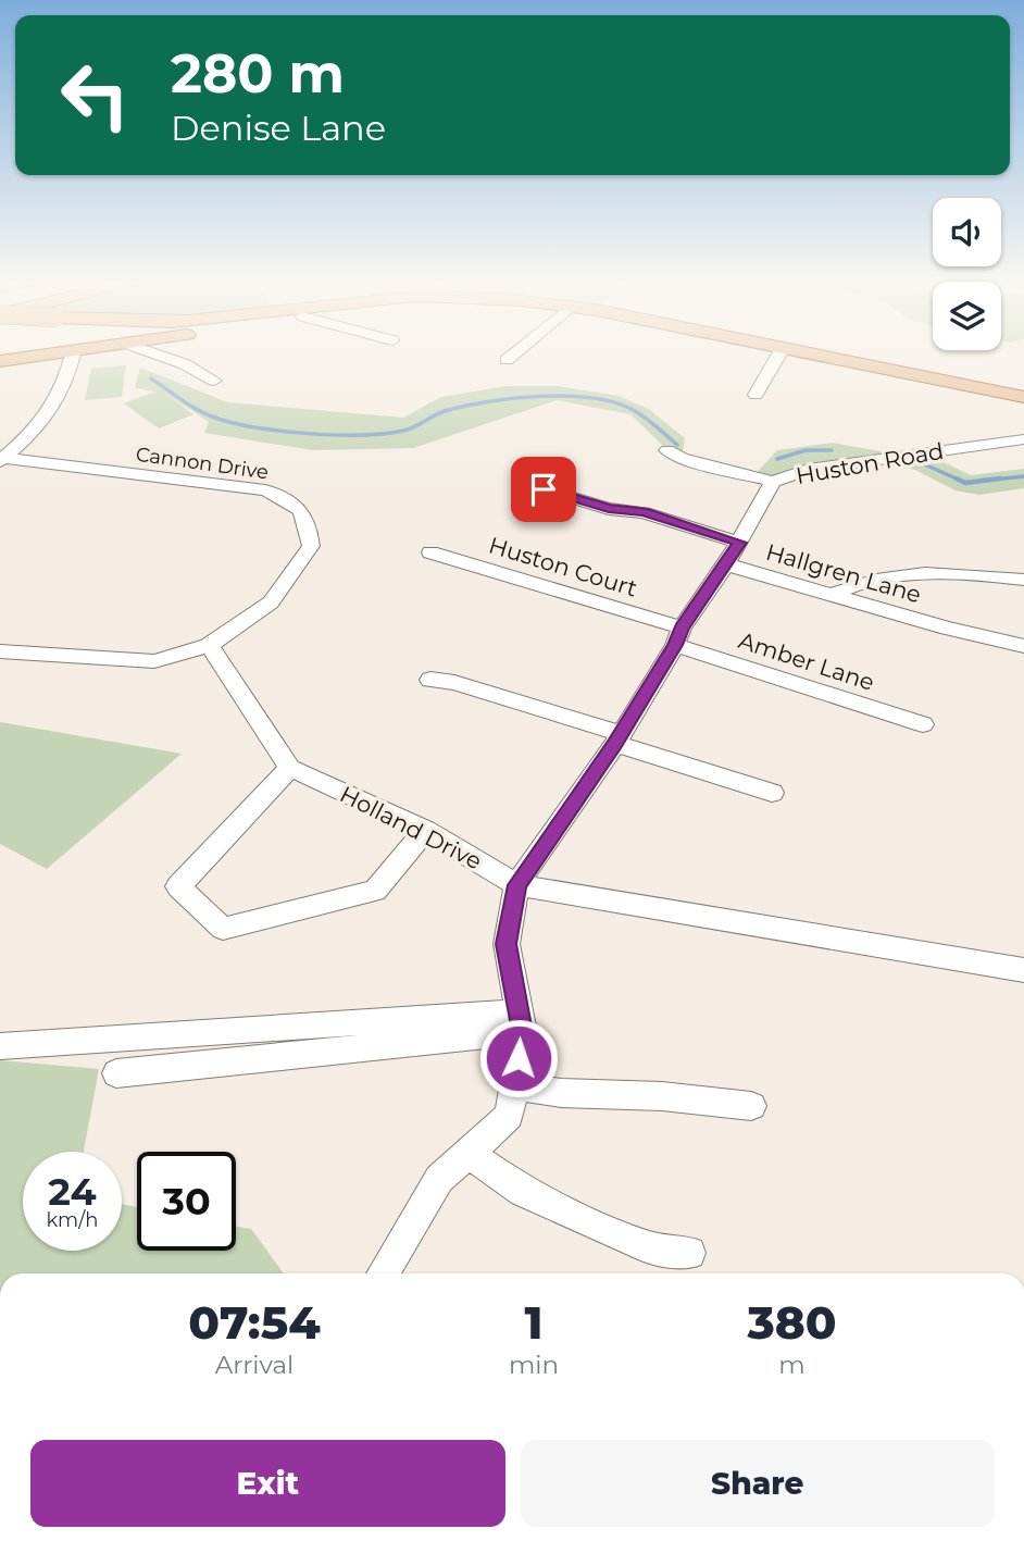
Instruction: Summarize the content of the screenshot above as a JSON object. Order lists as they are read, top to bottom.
{
  "streets": {
    "street": [
      "Cannon Drive",
      "Huston Road",
      "Huston Court",
      "Hallgren Lane",
      "Amber Lane",
      "Holland Drive"
    ]
  },
  "crossings": [
    ["Huston Road", "Huston Court"],
    ["Huston Road", "Hallgren Lane"],
    ["Huston Road", "Amber Lane"],
    ["Huston Road", "Holland Drive"],
    ["Huston Court", "Amber Lane"]
  ],
  "page": {
    "turn": ["280 m", "Denise Lane"],
    "speed": "24 km/h",
    "limit": "30",
    "eta": [
      "07:54",
      "Arrival",
      "1",
      "min",
      "380",
      "m"
    ],
    "buttons": ["Exit", "Share"]
  }
}
